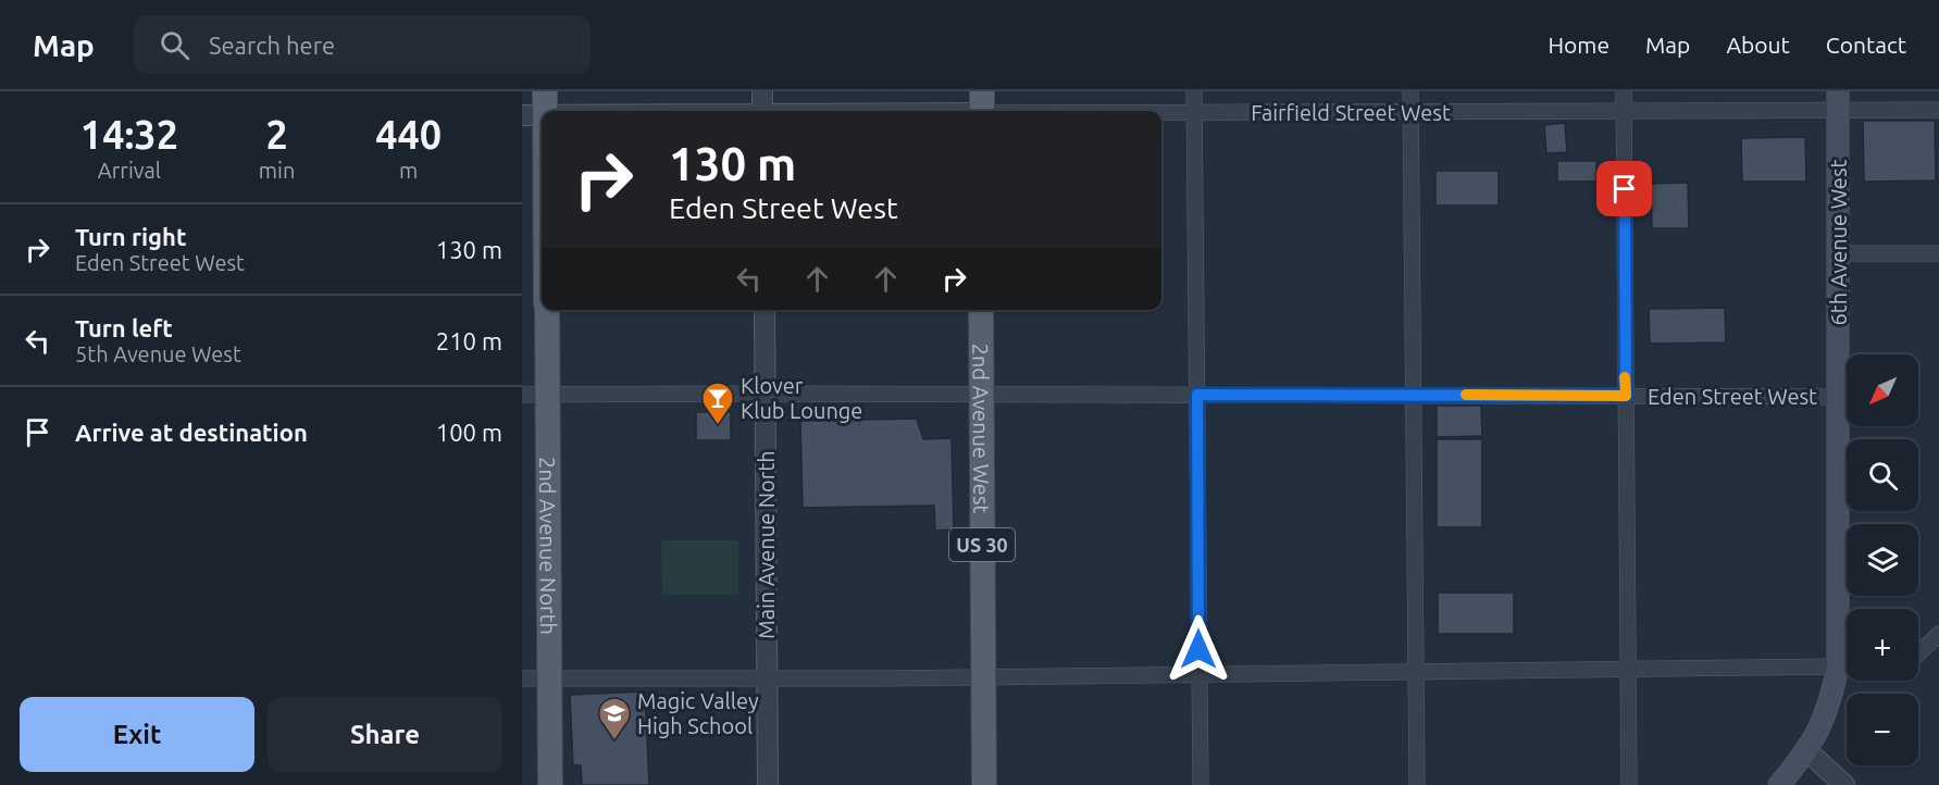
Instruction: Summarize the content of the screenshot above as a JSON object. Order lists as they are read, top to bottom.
{
  "streets": {
    "main road": [
      "6th Avenue West",
      "2nd Avenue West",
      "2nd Avenue North",
      "US 30"
    ],
    "street": ["Fairfield Street West", "Eden Street West", "Main Avenue North"]
  },
  "crossings": [
    ["Fairfield Street West", "6th Avenue West"],
    ["Fairfield Street West", "2nd Avenue North"],
    ["6th Avenue West", "Eden Street West"],
    ["Eden Street West", "2nd Avenue West"],
    ["Eden Street West", "2nd Avenue North"],
    ["Eden Street West", "Main Avenue North"]
  ],
  "places": {
    "bar": ["Klover Klub Lounge"],
    "school or university": ["Magic Valley High School"]
  },
  "north": "bottom left",
  "page": {
    "header": "Map",
    "search": "Search here",
    "nav": [
      "Home",
      "Map",
      "About",
      "Contact"
    ],
    "eta": [
      "14:32",
      "Arrival",
      "2",
      "min",
      "440",
      "m"
    ],
    "turn": ["130 m", "Eden Street West"],
    "list": [
      {
        "name": "Turn right",
        "note": "Eden Street West",
        "value": "130 m"
      },
      {
        "name": "Turn left",
        "note": "5th Avenue West",
        "value": "210 m"
      },
      {
        "name": "Arrive at destination",
        "value": "100 m"
      }
    ],
    "map_buttons": ["+", "−"],
    "buttons": ["Exit", "Share"]
  }
}
